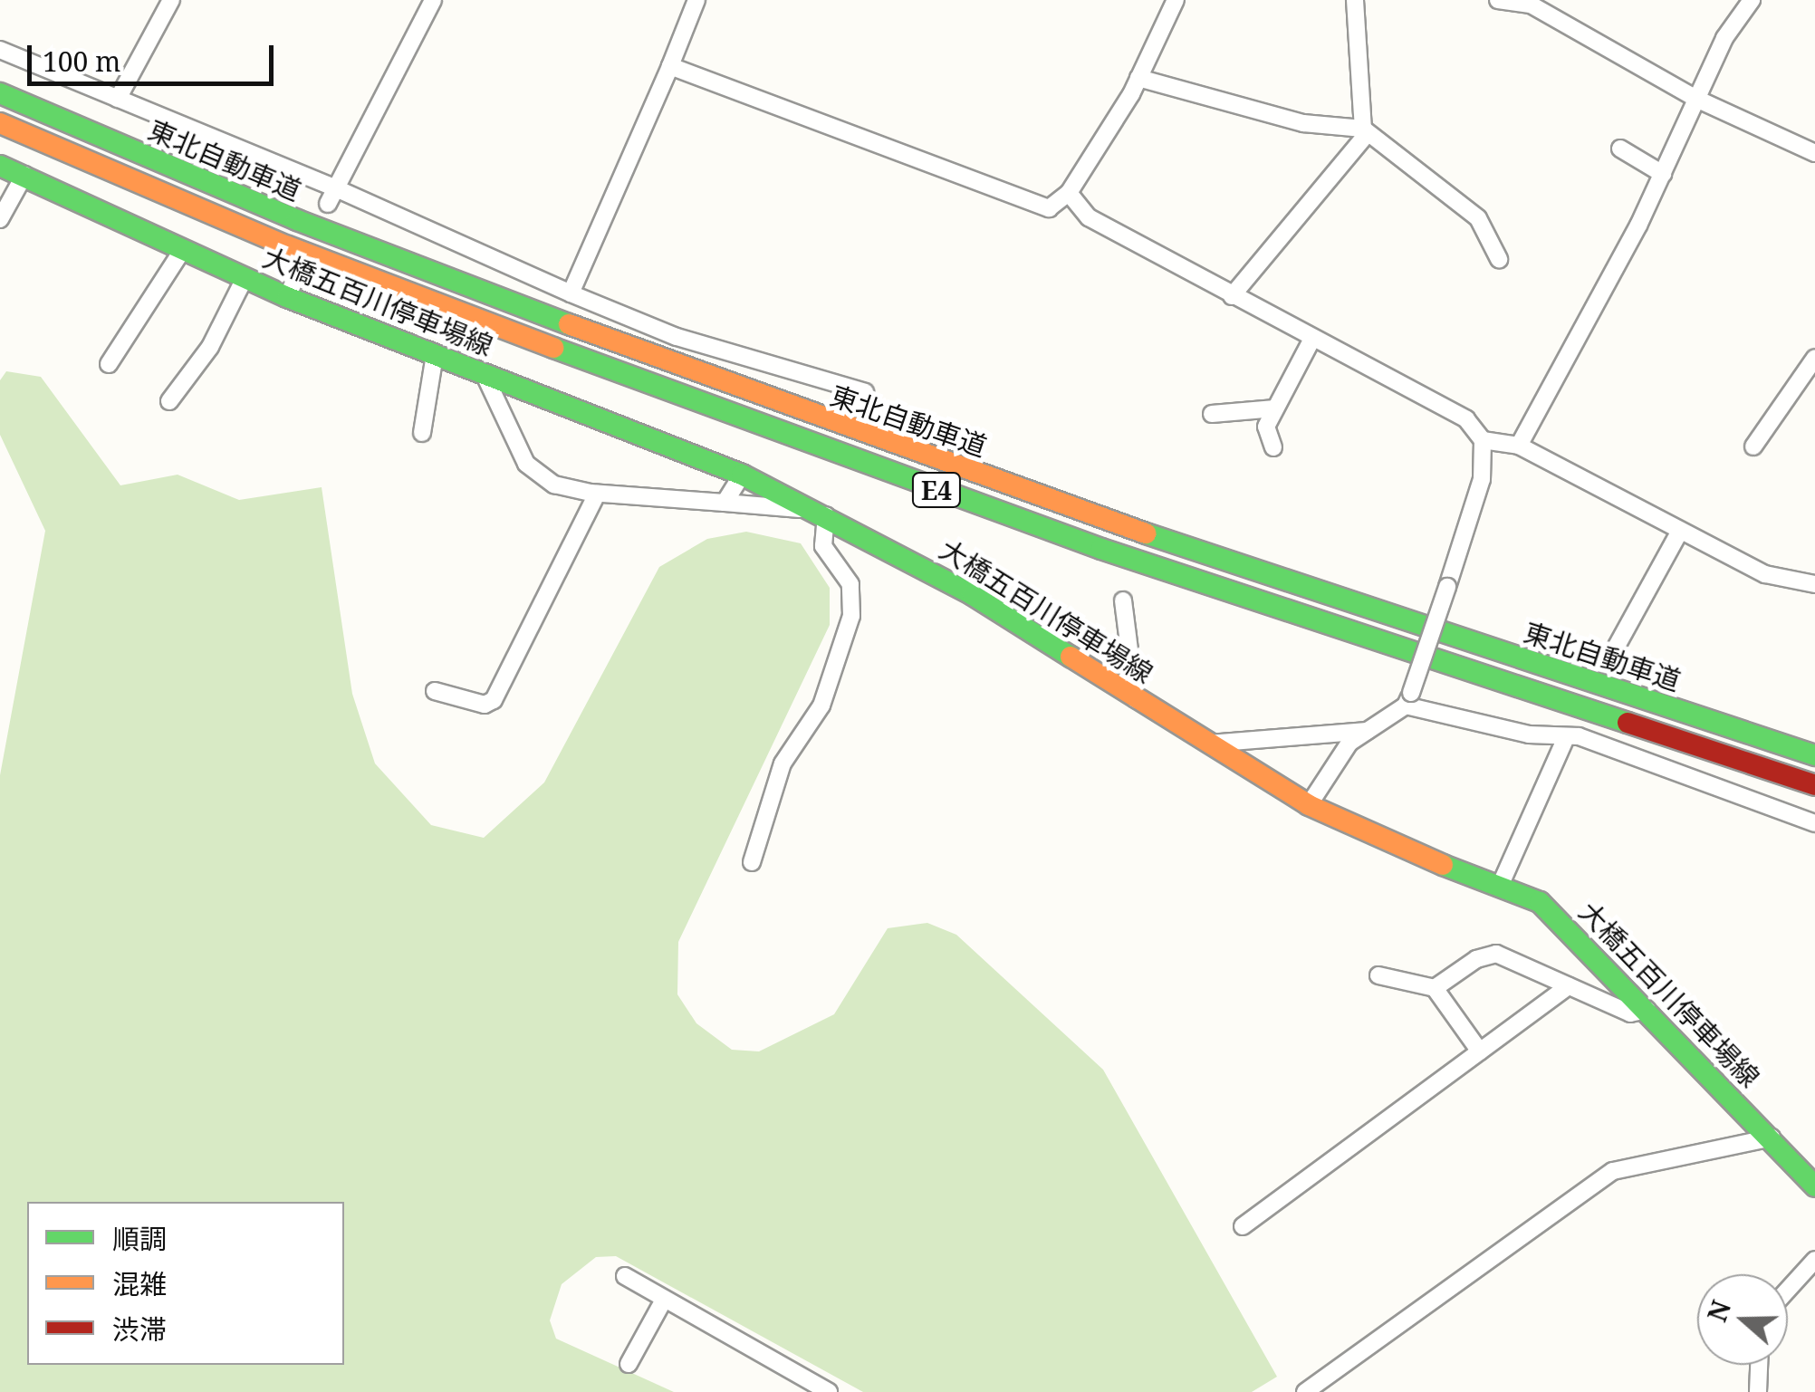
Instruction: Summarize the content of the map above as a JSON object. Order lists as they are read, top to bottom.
{
  "streets": {
    "main road": ["東北自動車道", "大橋五百川停車場線", "E4"]
  },
  "legend": ["順調", "混雑", "渋滞"],
  "scale_bar": "100 m",
  "north": "left"
}
